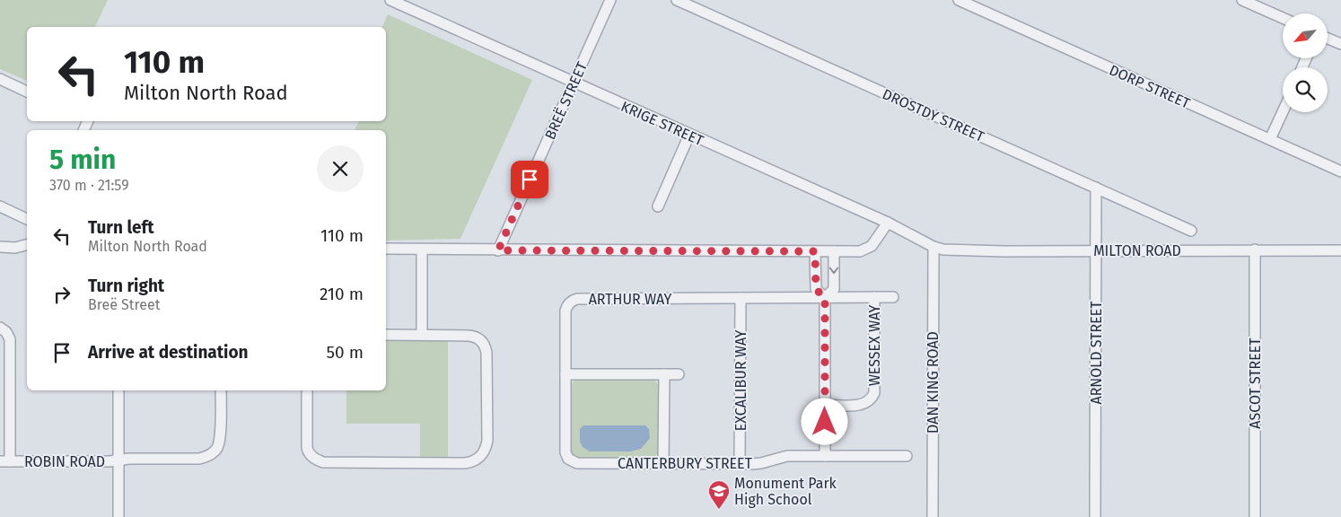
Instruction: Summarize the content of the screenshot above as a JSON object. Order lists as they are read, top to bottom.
{
  "streets": {
    "street": [
      "DORP STREET",
      "BREË STREET",
      "DROSTDY STREET",
      "KRIGE STREET",
      "MILTON ROAD",
      "ARTHUR WAY",
      "WESSEX WAY",
      "ARNOLD STREET",
      "EXCALIBUR WAY",
      "DAN KING ROAD",
      "ASCOT STREET",
      "ROBIN ROAD",
      "CANTERBURY STREET"
    ]
  },
  "crossings": [
    ["BREË STREET", "KRIGE STREET"],
    ["DROSTDY STREET", "ARNOLD STREET"],
    ["KRIGE STREET", "MILTON ROAD"],
    ["KRIGE STREET", "DAN KING ROAD"],
    ["MILTON ROAD", "ARNOLD STREET"],
    ["MILTON ROAD", "DAN KING ROAD"],
    ["MILTON ROAD", "ASCOT STREET"],
    ["ARTHUR WAY", "WESSEX WAY"],
    ["ARTHUR WAY", "EXCALIBUR WAY"],
    ["ARTHUR WAY", "CANTERBURY STREET"],
    ["EXCALIBUR WAY", "CANTERBURY STREET"]
  ],
  "places": {
    "school or university": ["Monument Park High School"]
  },
  "north": "bottom left",
  "page": {
    "turn": ["110 m", "Milton North Road"],
    "heading": ["5 min", "370 m · 21:59"],
    "list": [
      {
        "name": "Turn left",
        "note": "Milton North Road",
        "value": "110 m"
      },
      {
        "name": "Turn right",
        "note": "Breë Street",
        "value": "210 m"
      },
      {
        "name": "Arrive at destination",
        "value": "50 m"
      }
    ]
  }
}
